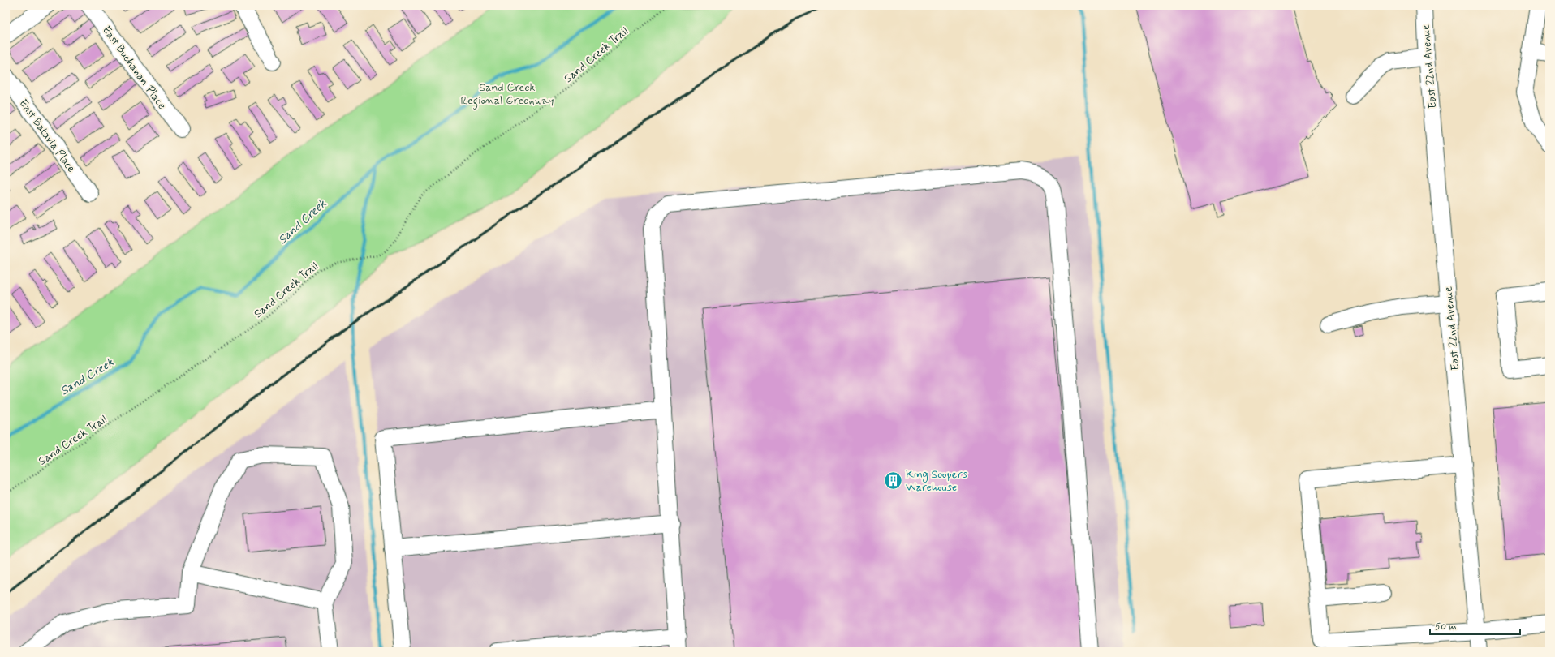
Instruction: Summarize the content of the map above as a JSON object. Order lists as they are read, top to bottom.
{
  "streets": {
    "street": ["East 22nd Avenue", "East Buchanan Place", "East Batavia Place"],
    "path": ["Sand Creek Trail"]
  },
  "water": ["Sand Creek"],
  "parks": ["Sand Creek Regional Greenway"],
  "places": {
    "building": ["King Soopers Warehouse"]
  },
  "scale_bar": "50 m"
}
